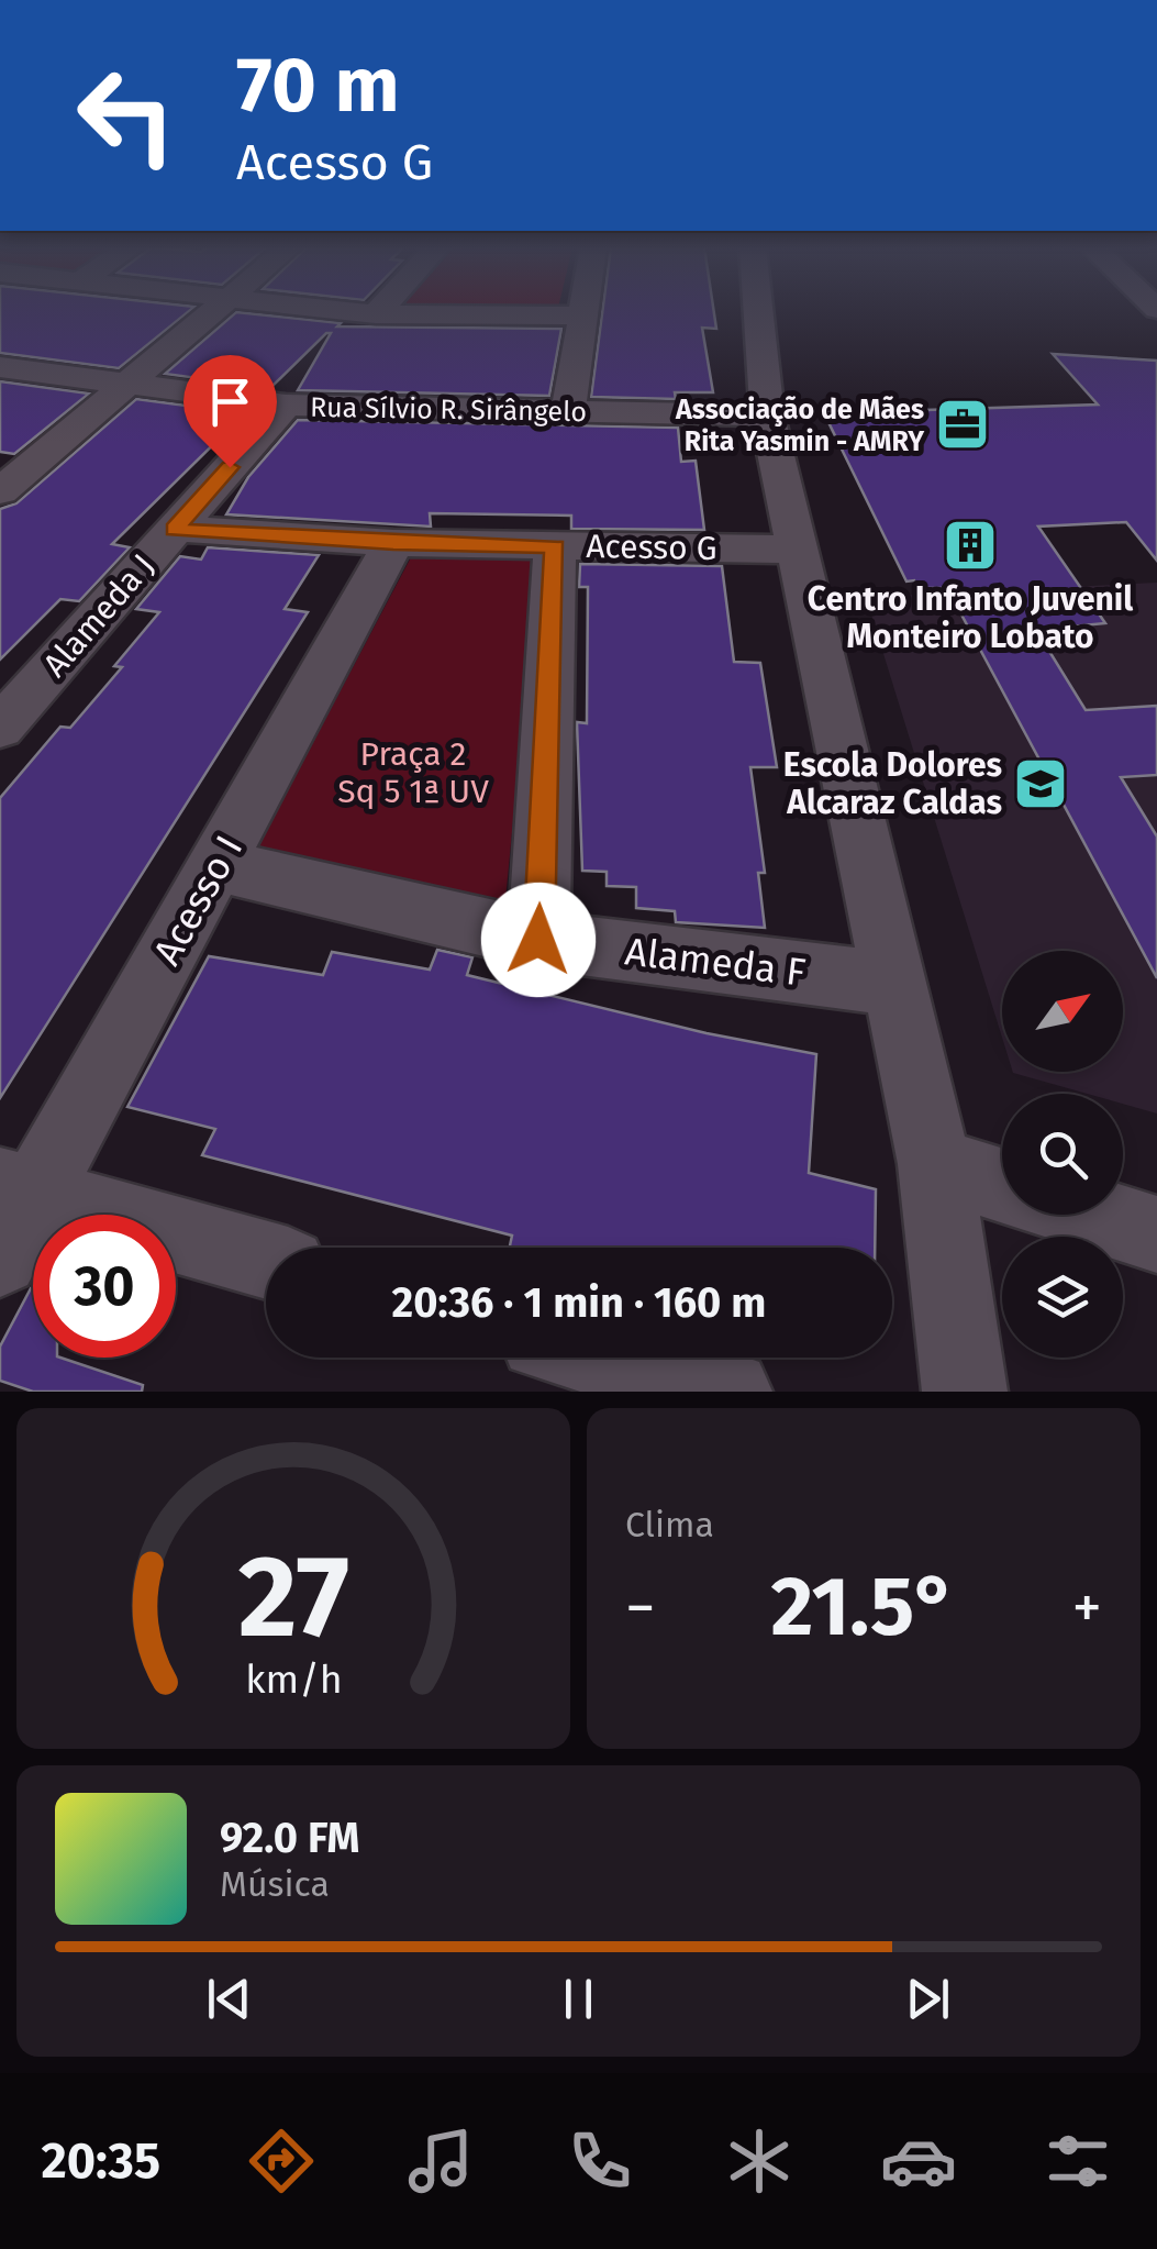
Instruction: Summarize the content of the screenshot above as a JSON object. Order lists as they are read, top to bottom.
{
  "streets": {
    "street": [
      "Rua Sílvio R. Sirângelo",
      "Acesso G",
      "Alameda J",
      "Acesso I",
      "Alameda F"
    ]
  },
  "crossings": [
    ["Rua Sílvio R. Sirângelo", "Alameda J"],
    ["Acesso G", "Alameda J"],
    ["Acesso G", "Acesso I"],
    ["Acesso I", "Alameda F"]
  ],
  "parks": ["Praça 2 Sq 5 1ª UV"],
  "places": {
    "office": ["Associação de Mães Rita Yasmin - AMRY"],
    "building": ["Centro Infanto Juvenil Monteiro Lobato"],
    "school or university": ["Escola Dolores Alcaraz Caldas"]
  },
  "north": "top right",
  "page": {
    "turn": ["70 m", "Acesso G"],
    "limit": "30",
    "trip": "20:36 · 1 min · 160 m",
    "tile": "Clima",
    "heat": ["−", "21.5°", "+"],
    "song": ["92.0 FM", "Música"],
    "tabs": "20:35",
    "gauge": ["27", "km/h"]
  }
}
